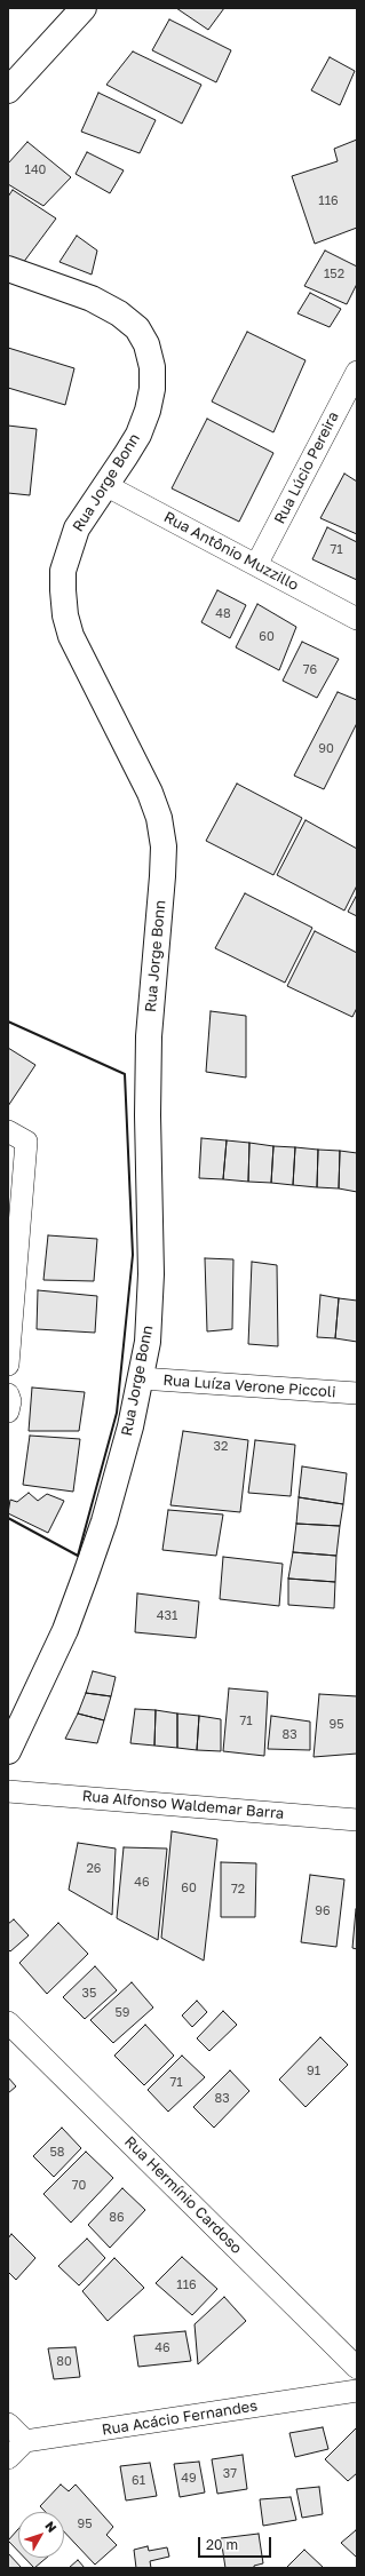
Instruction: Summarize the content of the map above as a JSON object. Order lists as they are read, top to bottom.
{
  "streets": {
    "street": [
      "Rua Lúcio Pereira",
      "Rua Jorge Bonn",
      "Rua Antônio Muzzillo",
      "Rua Luíza Verone Piccoli",
      "Rua Alfonso Waldemar Barra",
      "Rua Hermínio Cardoso",
      "Rua Acácio Fernandes"
    ]
  },
  "crossings": [
    ["Rua Lúcio Pereira", "Rua Antônio Muzzillo"],
    ["Rua Jorge Bonn", "Rua Antônio Muzzillo"],
    ["Rua Jorge Bonn", "Rua Luíza Verone Piccoli"]
  ],
  "house_numbers": [
    "140",
    "116",
    "152",
    "71",
    "48",
    "60",
    "76",
    "90",
    "32",
    "431",
    "71",
    "95",
    "83",
    "26",
    "46",
    "60",
    "72",
    "96",
    "35",
    "59",
    "91",
    "71",
    "83",
    "58",
    "70",
    "86",
    "116",
    "46",
    "80",
    "37",
    "49",
    "61",
    "95"
  ],
  "scale_bar": "20 m",
  "north": "top right"
}
